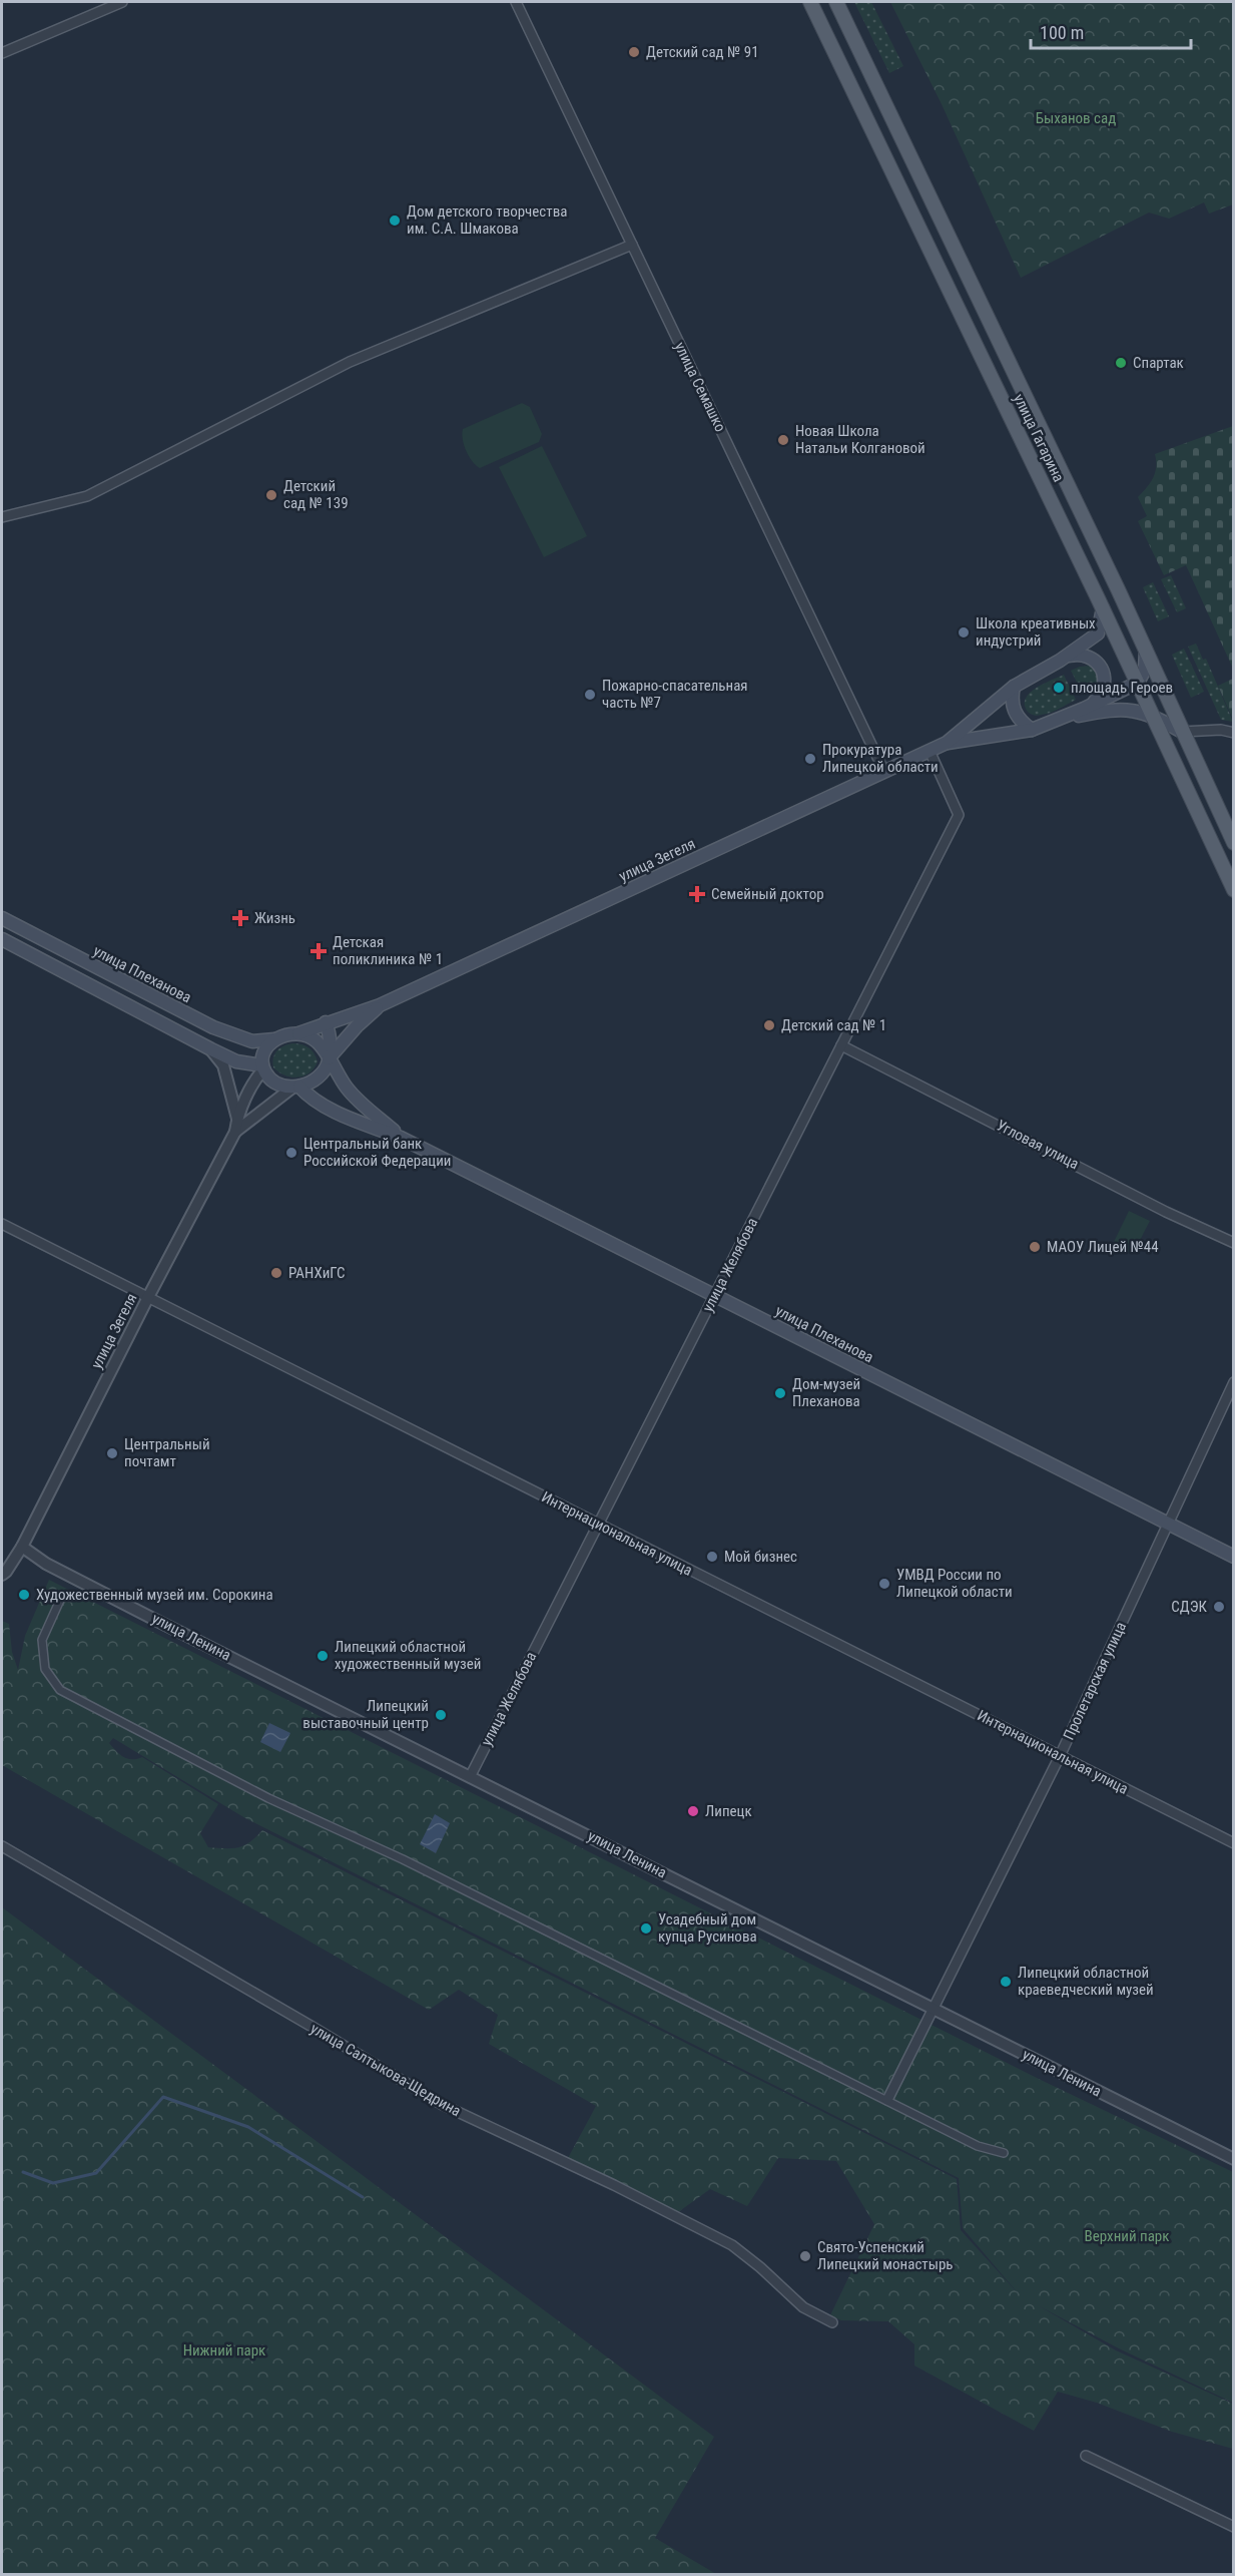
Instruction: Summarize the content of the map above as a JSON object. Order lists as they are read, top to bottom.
{
  "streets": {
    "main road": ["улица Гагарина", "улица Зегеля", "улица Плеханова"],
    "street": [
      "улица Семашко",
      "Угловая улица",
      "улица Желябова",
      "Интернациональная улица",
      "улица Ленина",
      "Пролетарская улица",
      "улица Салтыкова-Щедрина"
    ]
  },
  "crossings": [
    ["улица Семашко", "улица Зегеля"],
    ["улица Зегеля", "улица Плеханова"],
    ["улица Зегеля", "улица Желябова"],
    ["улица Зегеля", "Интернациональная улица"],
    ["улица Зегеля", "улица Ленина"],
    ["улица Плеханова", "улица Желябова"],
    ["улица Плеханова", "Пролетарская улица"],
    ["Угловая улица", "улица Желябова"],
    ["улица Желябова", "Интернациональная улица"],
    ["улица Желябова", "улица Ленина"],
    ["Интернациональная улица", "Пролетарская улица"],
    ["улица Ленина", "Пролетарская улица"]
  ],
  "parks": ["Быханов сад", "Верхний парк", "Нижний парк"],
  "places": {
    "other": [
      "Детский сад № 91",
      "Дом детского творчества им. С.А. Шмакова",
      "Спартак",
      "Новая Школа Натальи Колгановой",
      "Детский сад № 139",
      "Школа креативных индустрий",
      "площадь Героев",
      "Пожарно-спасательная часть №7",
      "Прокуратура Липецкой области",
      "Детский сад № 1",
      "Центральный банк Российской Федерации",
      "МАОУ Лицей №44",
      "РАНХиГС",
      "Дом-музей Плеханова",
      "Центральный почтамт",
      "Мой бизнес",
      "УМВД России по Липецкой области",
      "Художественный музей им. Сорокина",
      "СДЭК",
      "Липецкий областной художественный музей",
      "Липецкий выставочный центр",
      "Липецк",
      "Усадебный дом купца Русинова",
      "Липецкий областной краеведческий музей",
      "Свято-Успенский Липецкий монастырь"
    ],
    "health": ["Семейный доктор", "Жизнь", "Детская поликлиника № 1"]
  },
  "scale_bar": "100 m"
}
